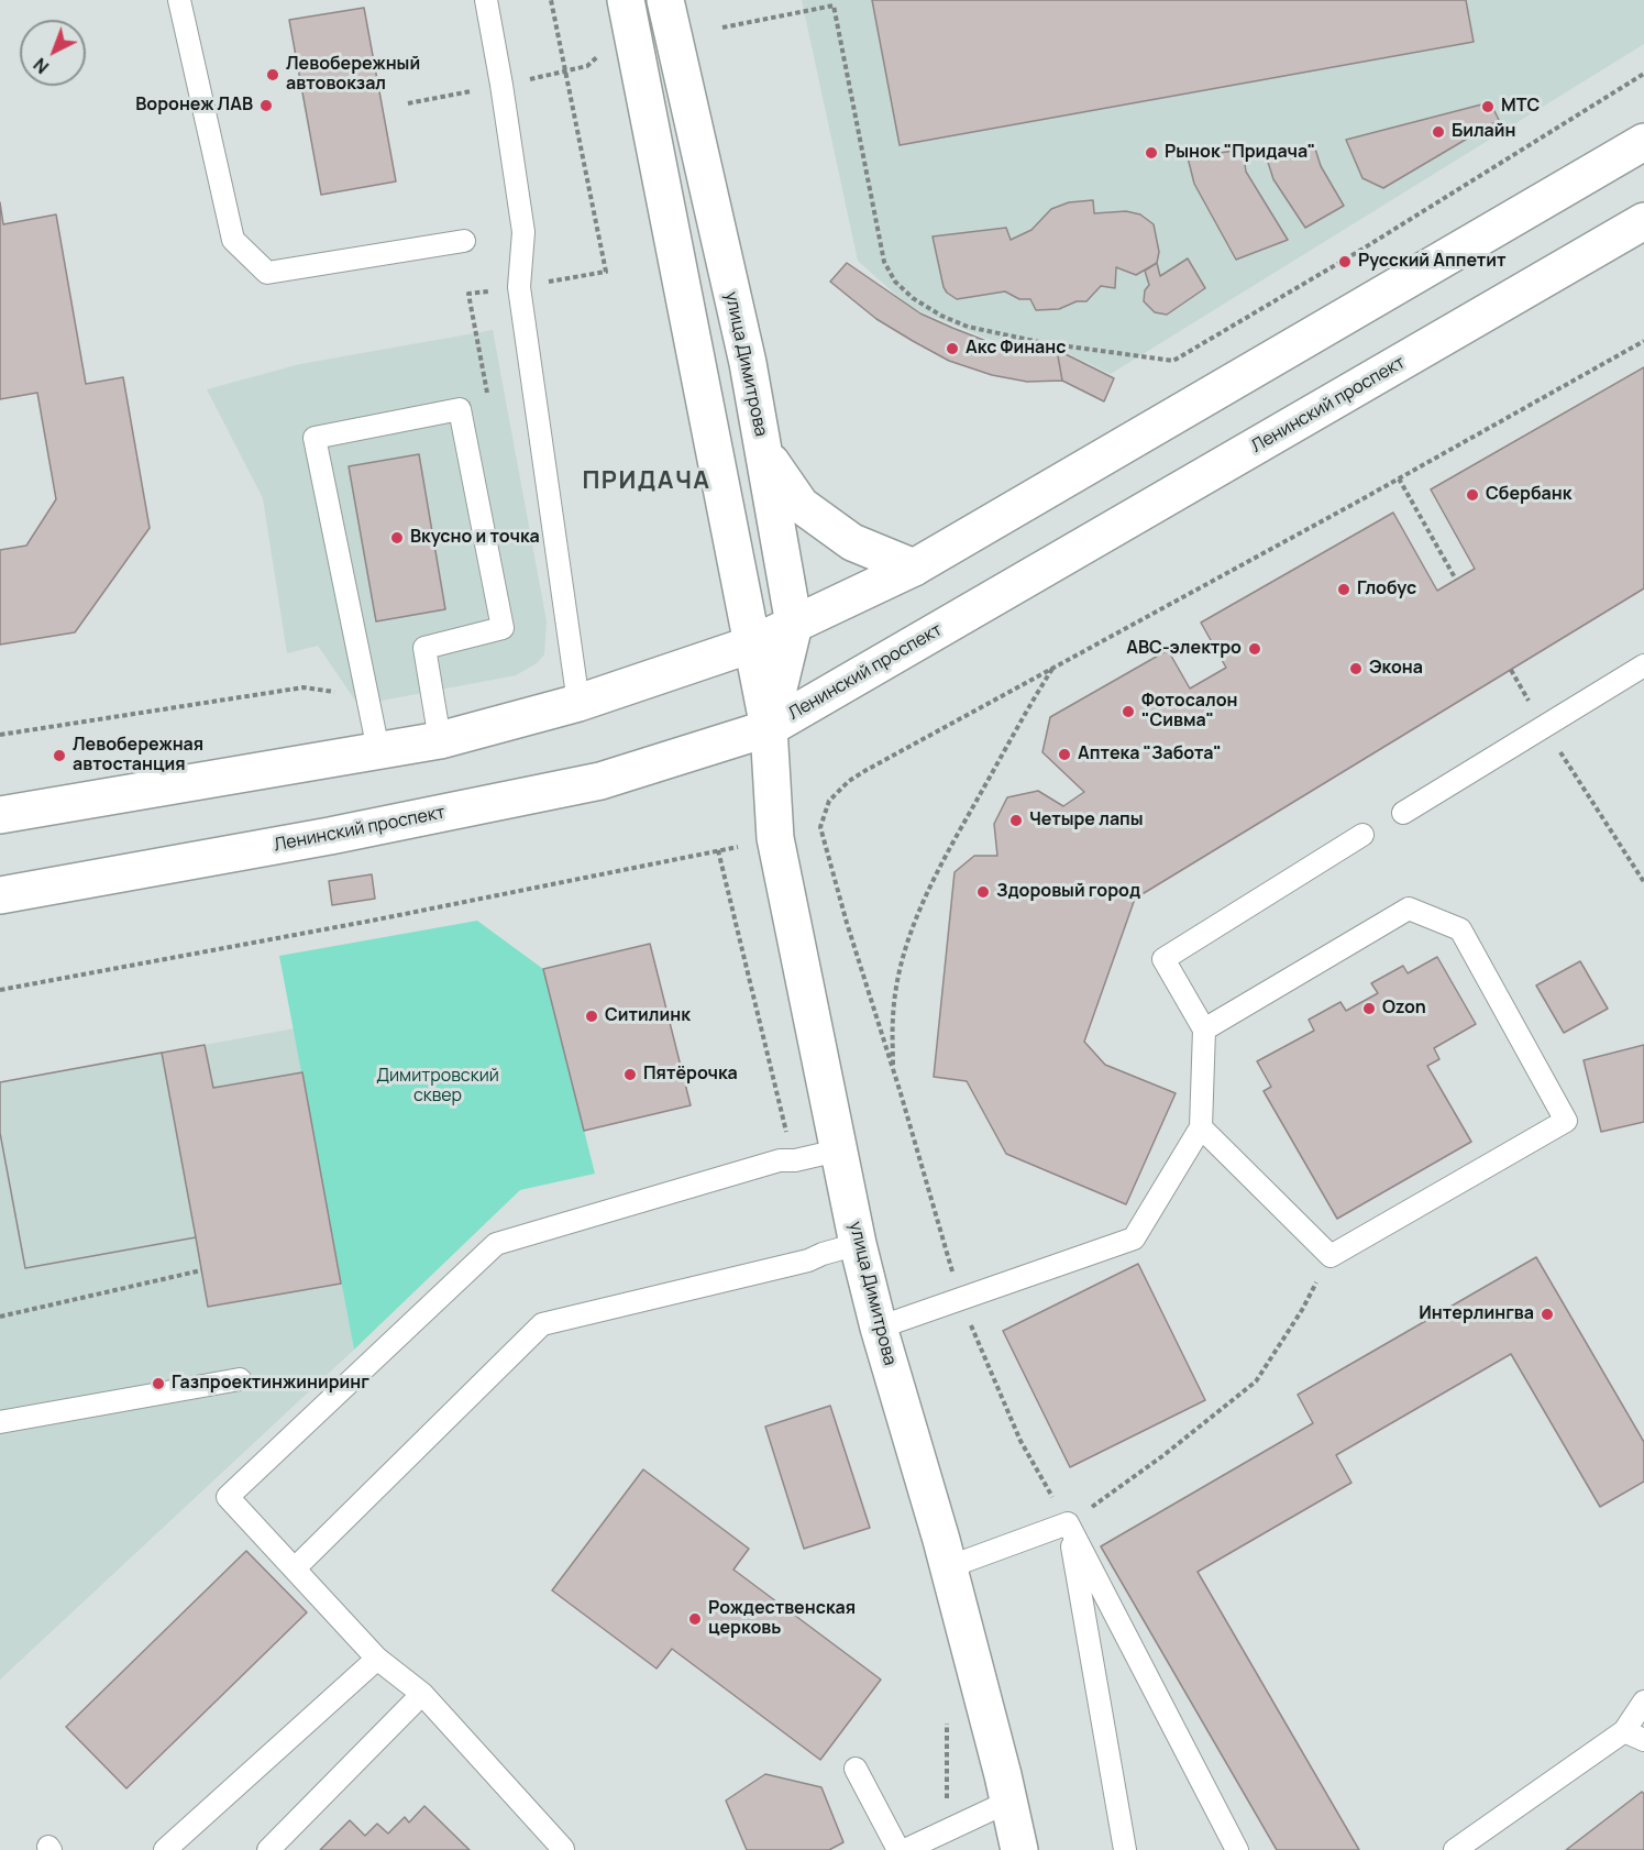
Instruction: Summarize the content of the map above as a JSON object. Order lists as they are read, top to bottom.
{
  "streets": {
    "main road": ["улица Димитрова", "Ленинский проспект"]
  },
  "crossings": [
    ["улица Димитрова", "Ленинский проспект"]
  ],
  "districts": ["ПРИДАЧА"],
  "parks": ["Димитровский сквер"],
  "places": [
    "Левобережный автовокзал",
    "Воронеж ЛАВ",
    "МТС",
    "Билайн",
    "Рынок \"Придача\"",
    "Русский Аппетит",
    "Акс Финанс",
    "Сбербанк",
    "Вкусно и точка",
    "Глобус",
    "АВС-электро",
    "Экона",
    "Фотосалон \"Сивма\"",
    "Аптека \"Забота\"",
    "Левобережная автостанция",
    "Четыре лапы",
    "Здоровый город",
    "Ozon",
    "Ситилинк",
    "Пятёрочка",
    "Интерлингва",
    "Газпроектинжиниринг",
    "Рождественская церковь"
  ],
  "north": "bottom left"
}
